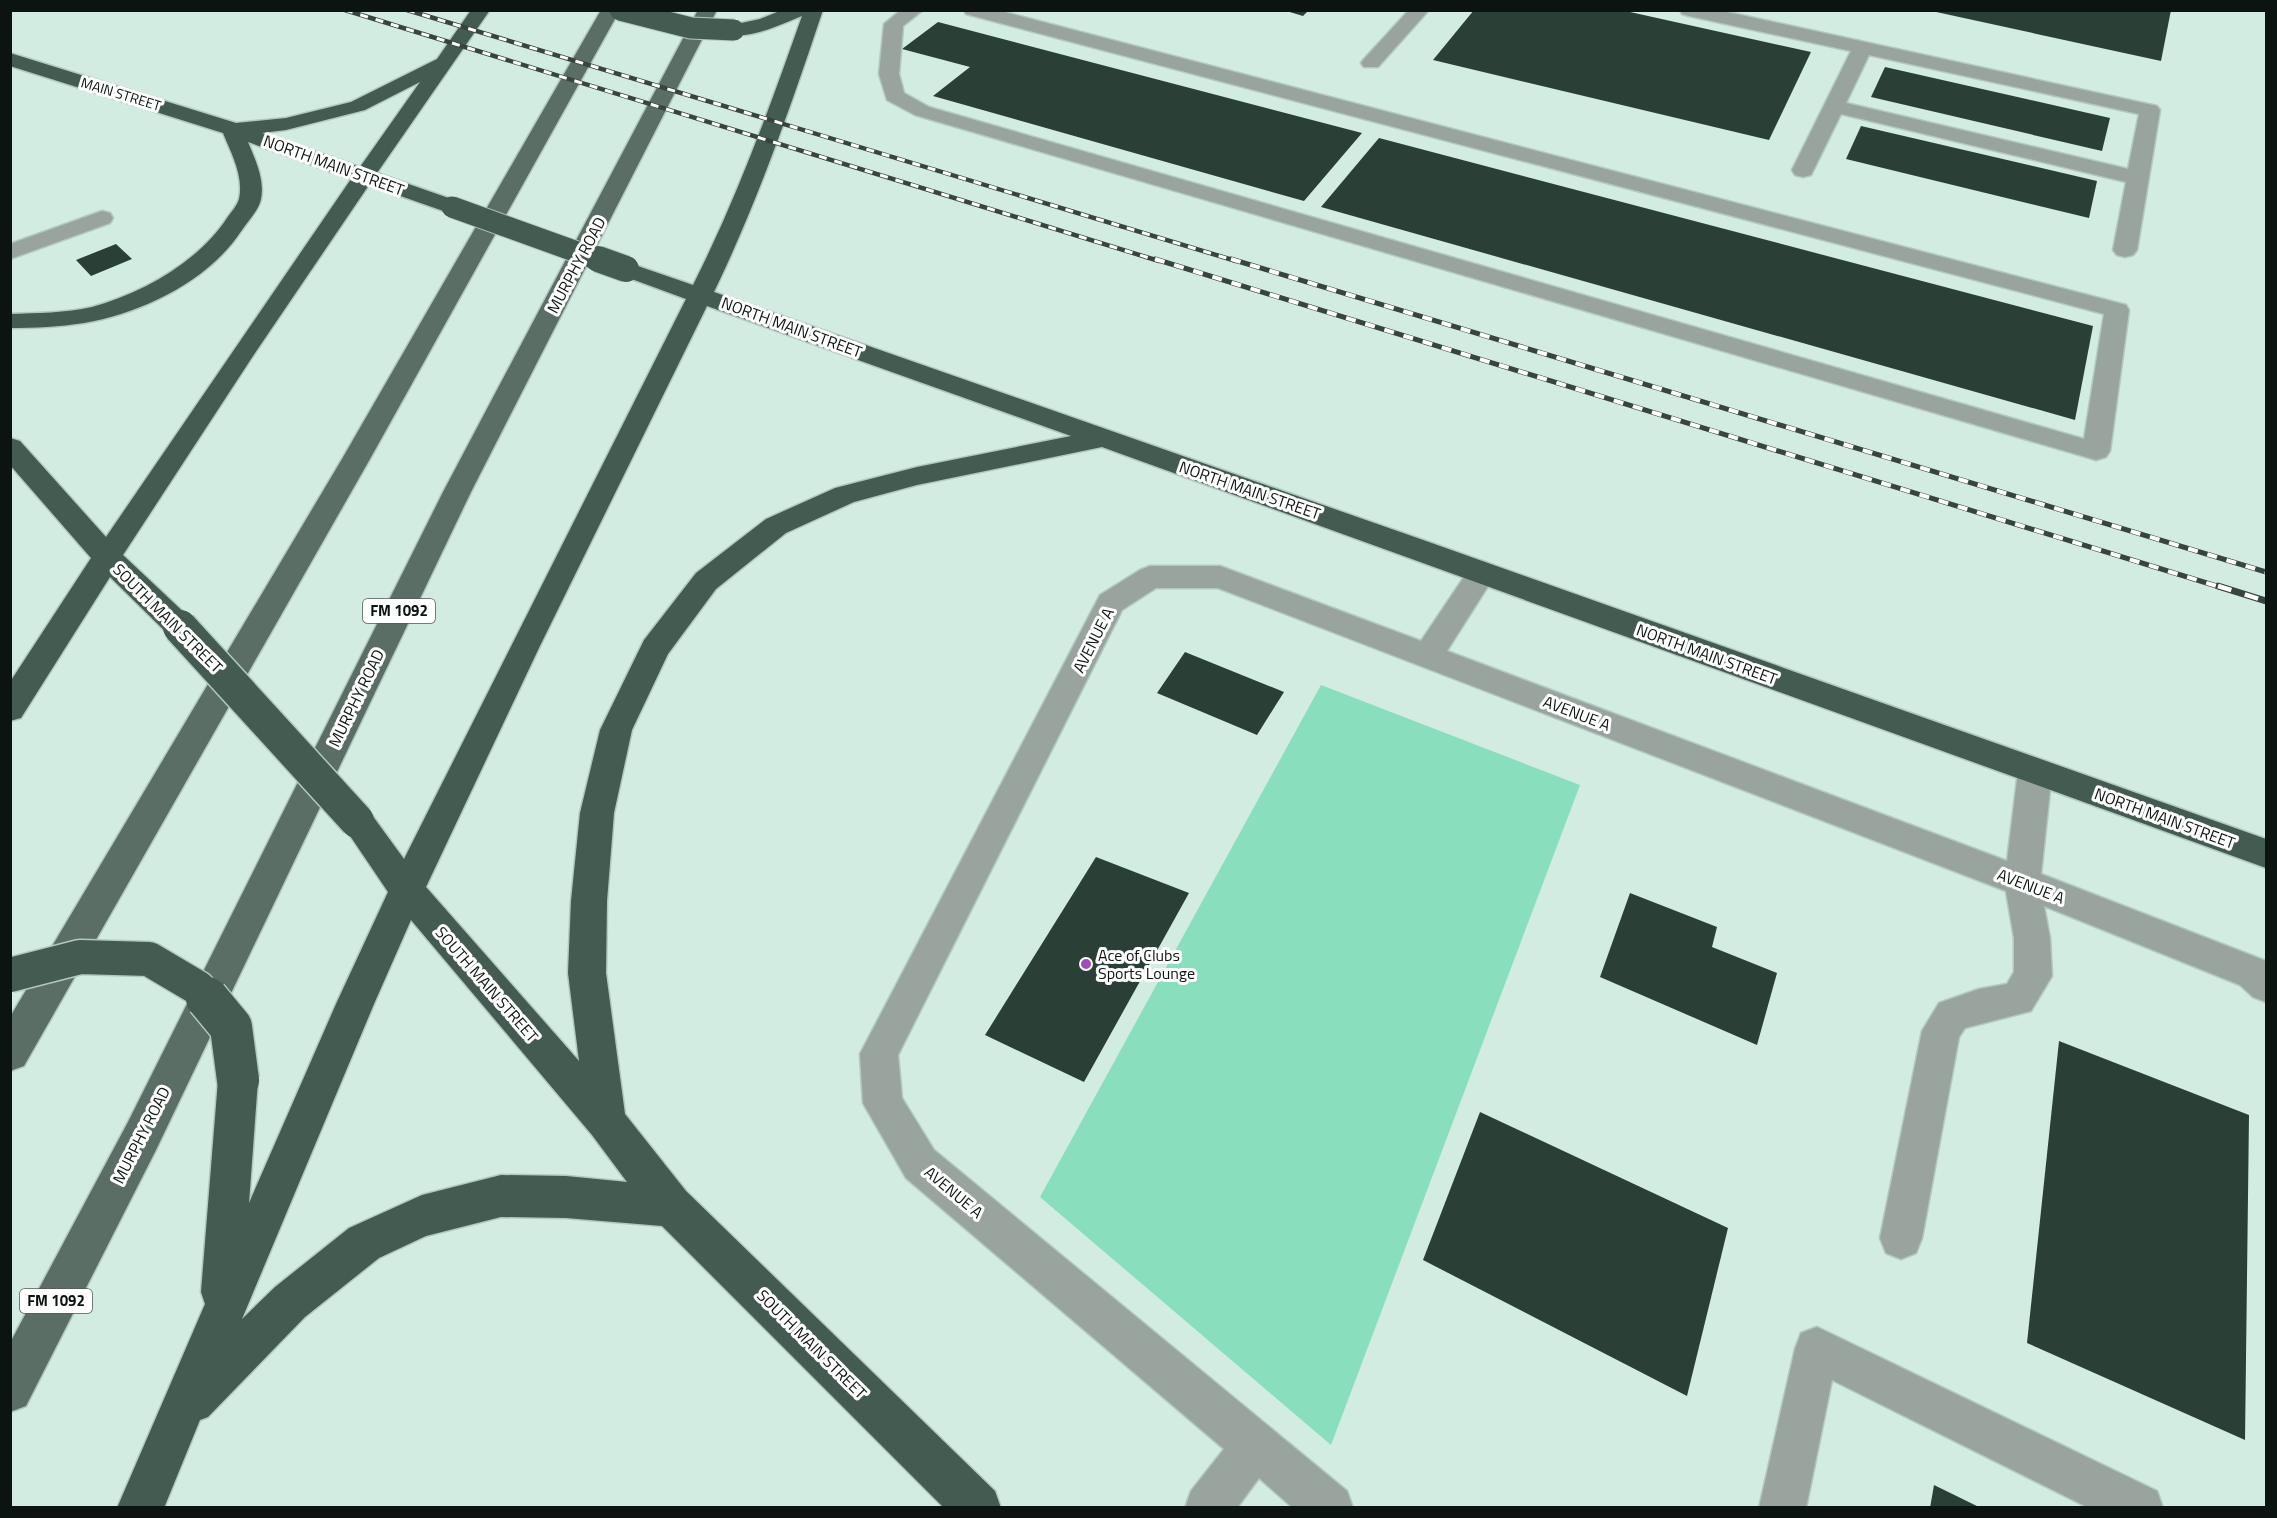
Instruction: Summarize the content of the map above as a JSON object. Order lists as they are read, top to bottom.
{
  "streets": {
    "highway": ["MAIN STREET", "NORTH MAIN STREET", "SOUTH MAIN STREET"],
    "main road": ["MURPHY ROAD", "FM 1092"],
    "lane": ["AVENUE A"]
  },
  "crossings": [
    ["MAIN STREET", "NORTH MAIN STREET"]
  ],
  "places": ["Ace of Clubs Sports Lounge"]
}
